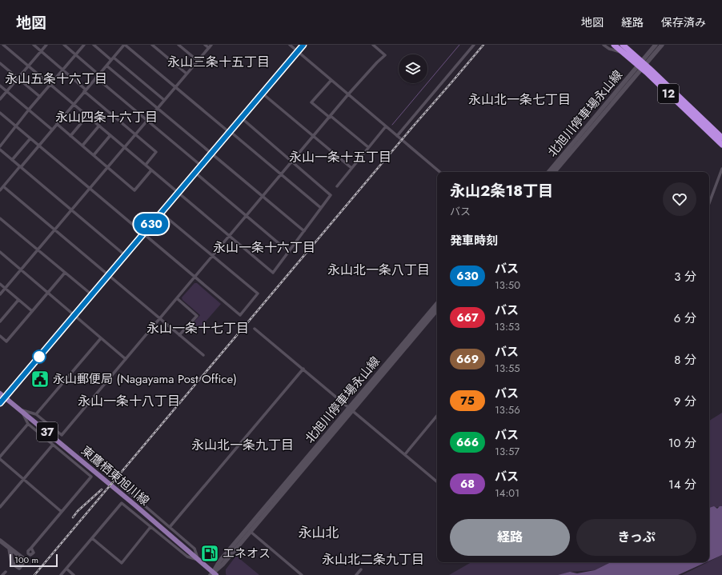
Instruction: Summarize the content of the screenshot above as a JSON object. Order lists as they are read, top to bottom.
{
  "streets": {
    "highway": ["12"],
    "main road": ["北旭川停車場永山線", "37", "東鷹栖東旭川線"]
  },
  "crossings": [
    ["12", "北旭川停車場永山線"],
    ["北旭川停車場永山線", "東鷹栖東旭川線"]
  ],
  "districts": [
    "永山三条十五丁目",
    "永山五条十六丁目",
    "永山北一条七丁目",
    "永山四条十六丁目",
    "永山一条十五丁目",
    "永山一条十六丁目",
    "永山北一条八丁目",
    "永山一条十七丁目",
    "永山一条十八丁目",
    "永山北一条九丁目",
    "永山北",
    "永山北二条九丁目"
  ],
  "places": {
    "public building": ["永山郵便局 (Nagayama Post Office)"],
    "fuel station": ["エネオス"]
  },
  "lines": ["bus line 630"],
  "scale_bar": "100 m",
  "page": {
    "header": "地図",
    "nav": ["地図", "経路", "保存済み"],
    "on_map": "630",
    "heading": [
      ["永山2条18丁目", "バス"],
      "発車時刻"
    ],
    "list": [
      {
        "mark": "630",
        "name": "バス",
        "note": "13:50",
        "value": "3 分"
      },
      {
        "mark": "667",
        "name": "バス",
        "note": "13:53",
        "value": "6 分"
      },
      {
        "mark": "669",
        "name": "バス",
        "note": "13:55",
        "value": "8 分"
      },
      {
        "mark": "75",
        "name": "バス",
        "note": "13:56",
        "value": "9 分"
      },
      {
        "mark": "666",
        "name": "バス",
        "note": "13:57",
        "value": "10 分"
      },
      {
        "mark": "68",
        "name": "バス",
        "note": "14:01",
        "value": "14 分"
      }
    ],
    "buttons": ["経路", "きっぷ"],
    "scale": "100 m"
  }
}
